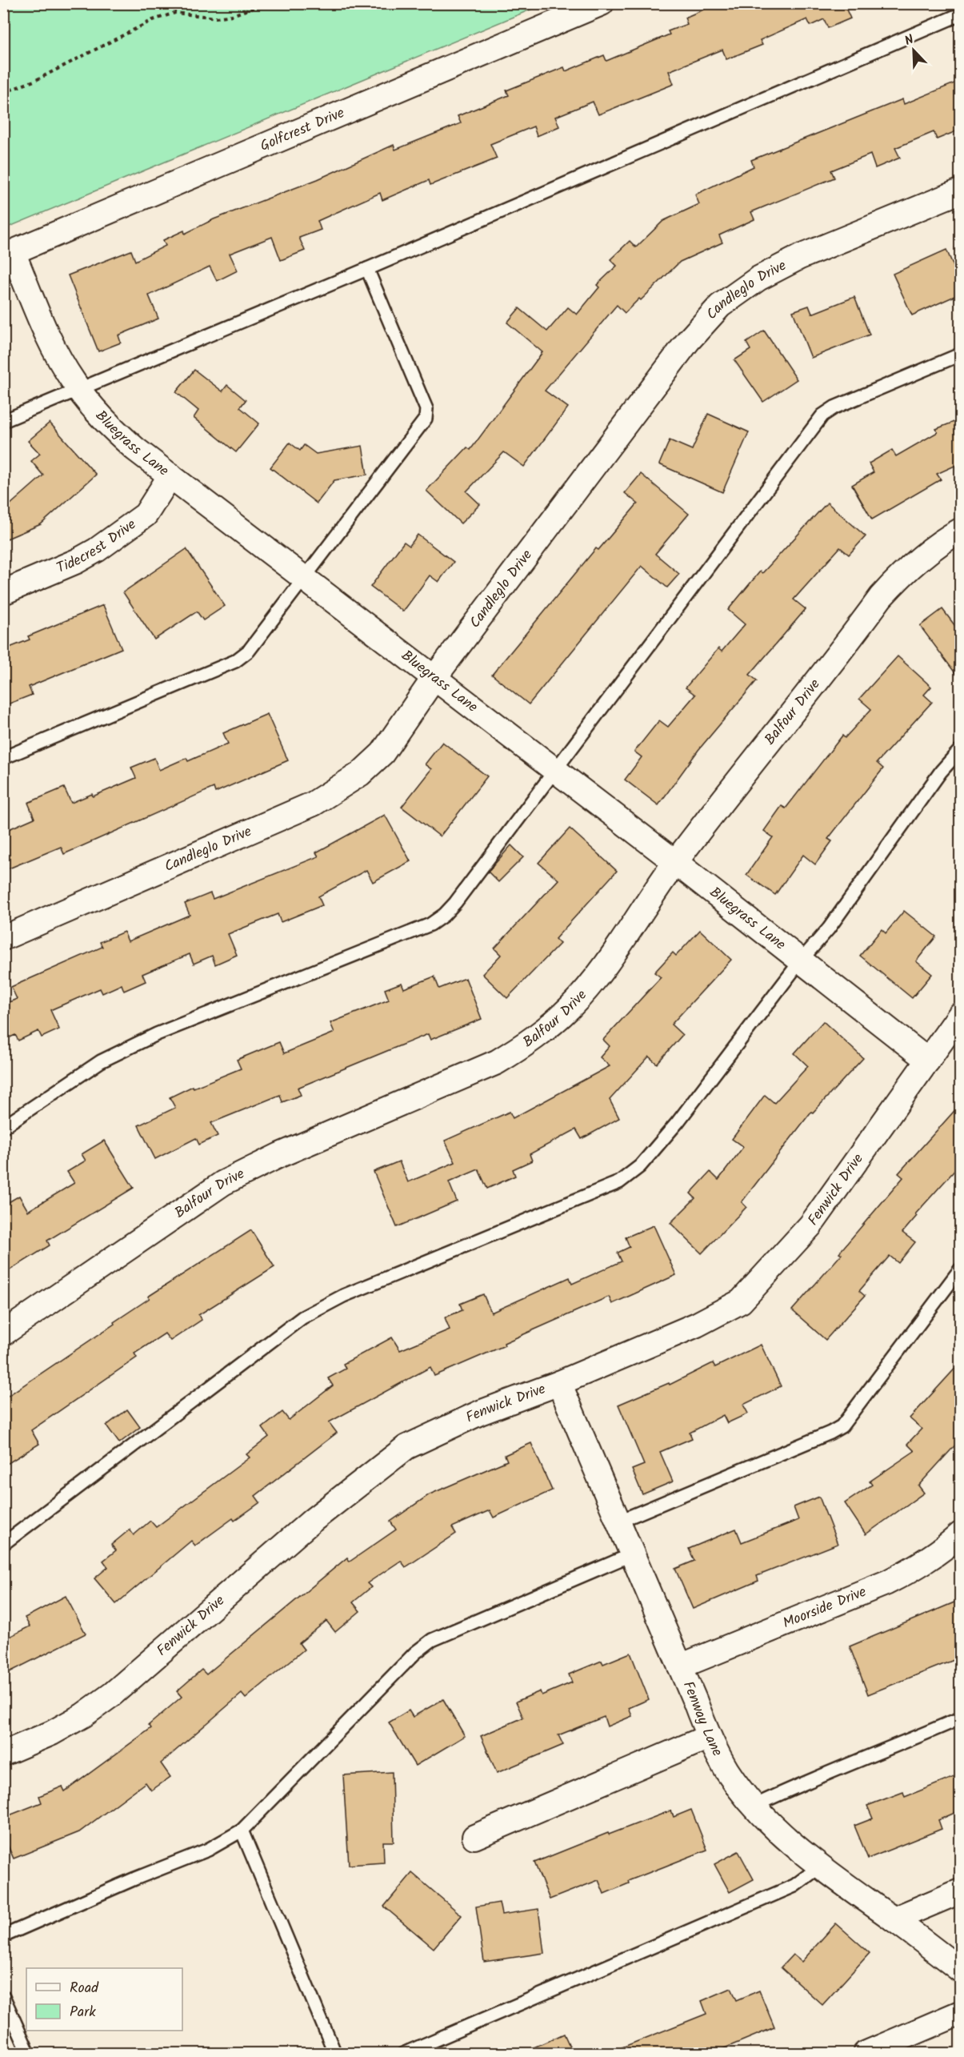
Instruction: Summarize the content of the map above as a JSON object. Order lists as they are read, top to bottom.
{
  "streets": {
    "street": [
      "Golfcrest Drive",
      "Candleglo Drive",
      "Bluegrass Lane",
      "Tidecrest Drive",
      "Balfour Drive",
      "Fenwick Drive",
      "Moorside Drive",
      "Fenway Lane"
    ]
  },
  "crossings": [
    ["Golfcrest Drive", "Bluegrass Lane"],
    ["Candleglo Drive", "Bluegrass Lane"],
    ["Bluegrass Lane", "Tidecrest Drive"],
    ["Bluegrass Lane", "Balfour Drive"],
    ["Bluegrass Lane", "Fenwick Drive"],
    ["Fenwick Drive", "Fenway Lane"],
    ["Moorside Drive", "Fenway Lane"]
  ],
  "legend": ["Road", "Park"],
  "north": "top left"
}
